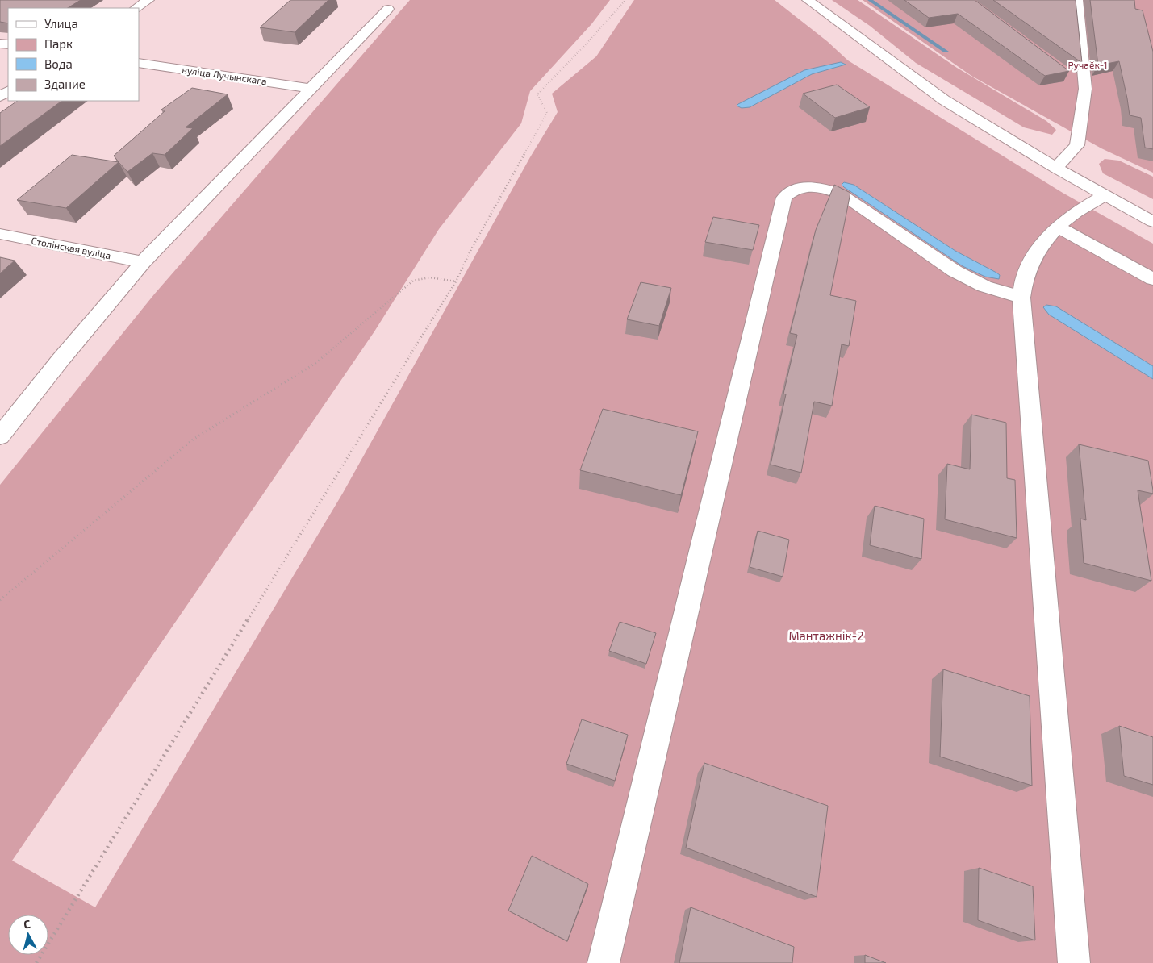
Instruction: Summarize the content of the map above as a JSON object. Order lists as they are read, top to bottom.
{
  "streets": {
    "street": ["вуліца Лучынскага", "Столінская вуліца"]
  },
  "parks": ["Ручаёк-1", "Мантажнік-2"],
  "legend": [
    "Улица",
    "Парк",
    "Вода",
    "Здание"
  ],
  "north": "top"
}
